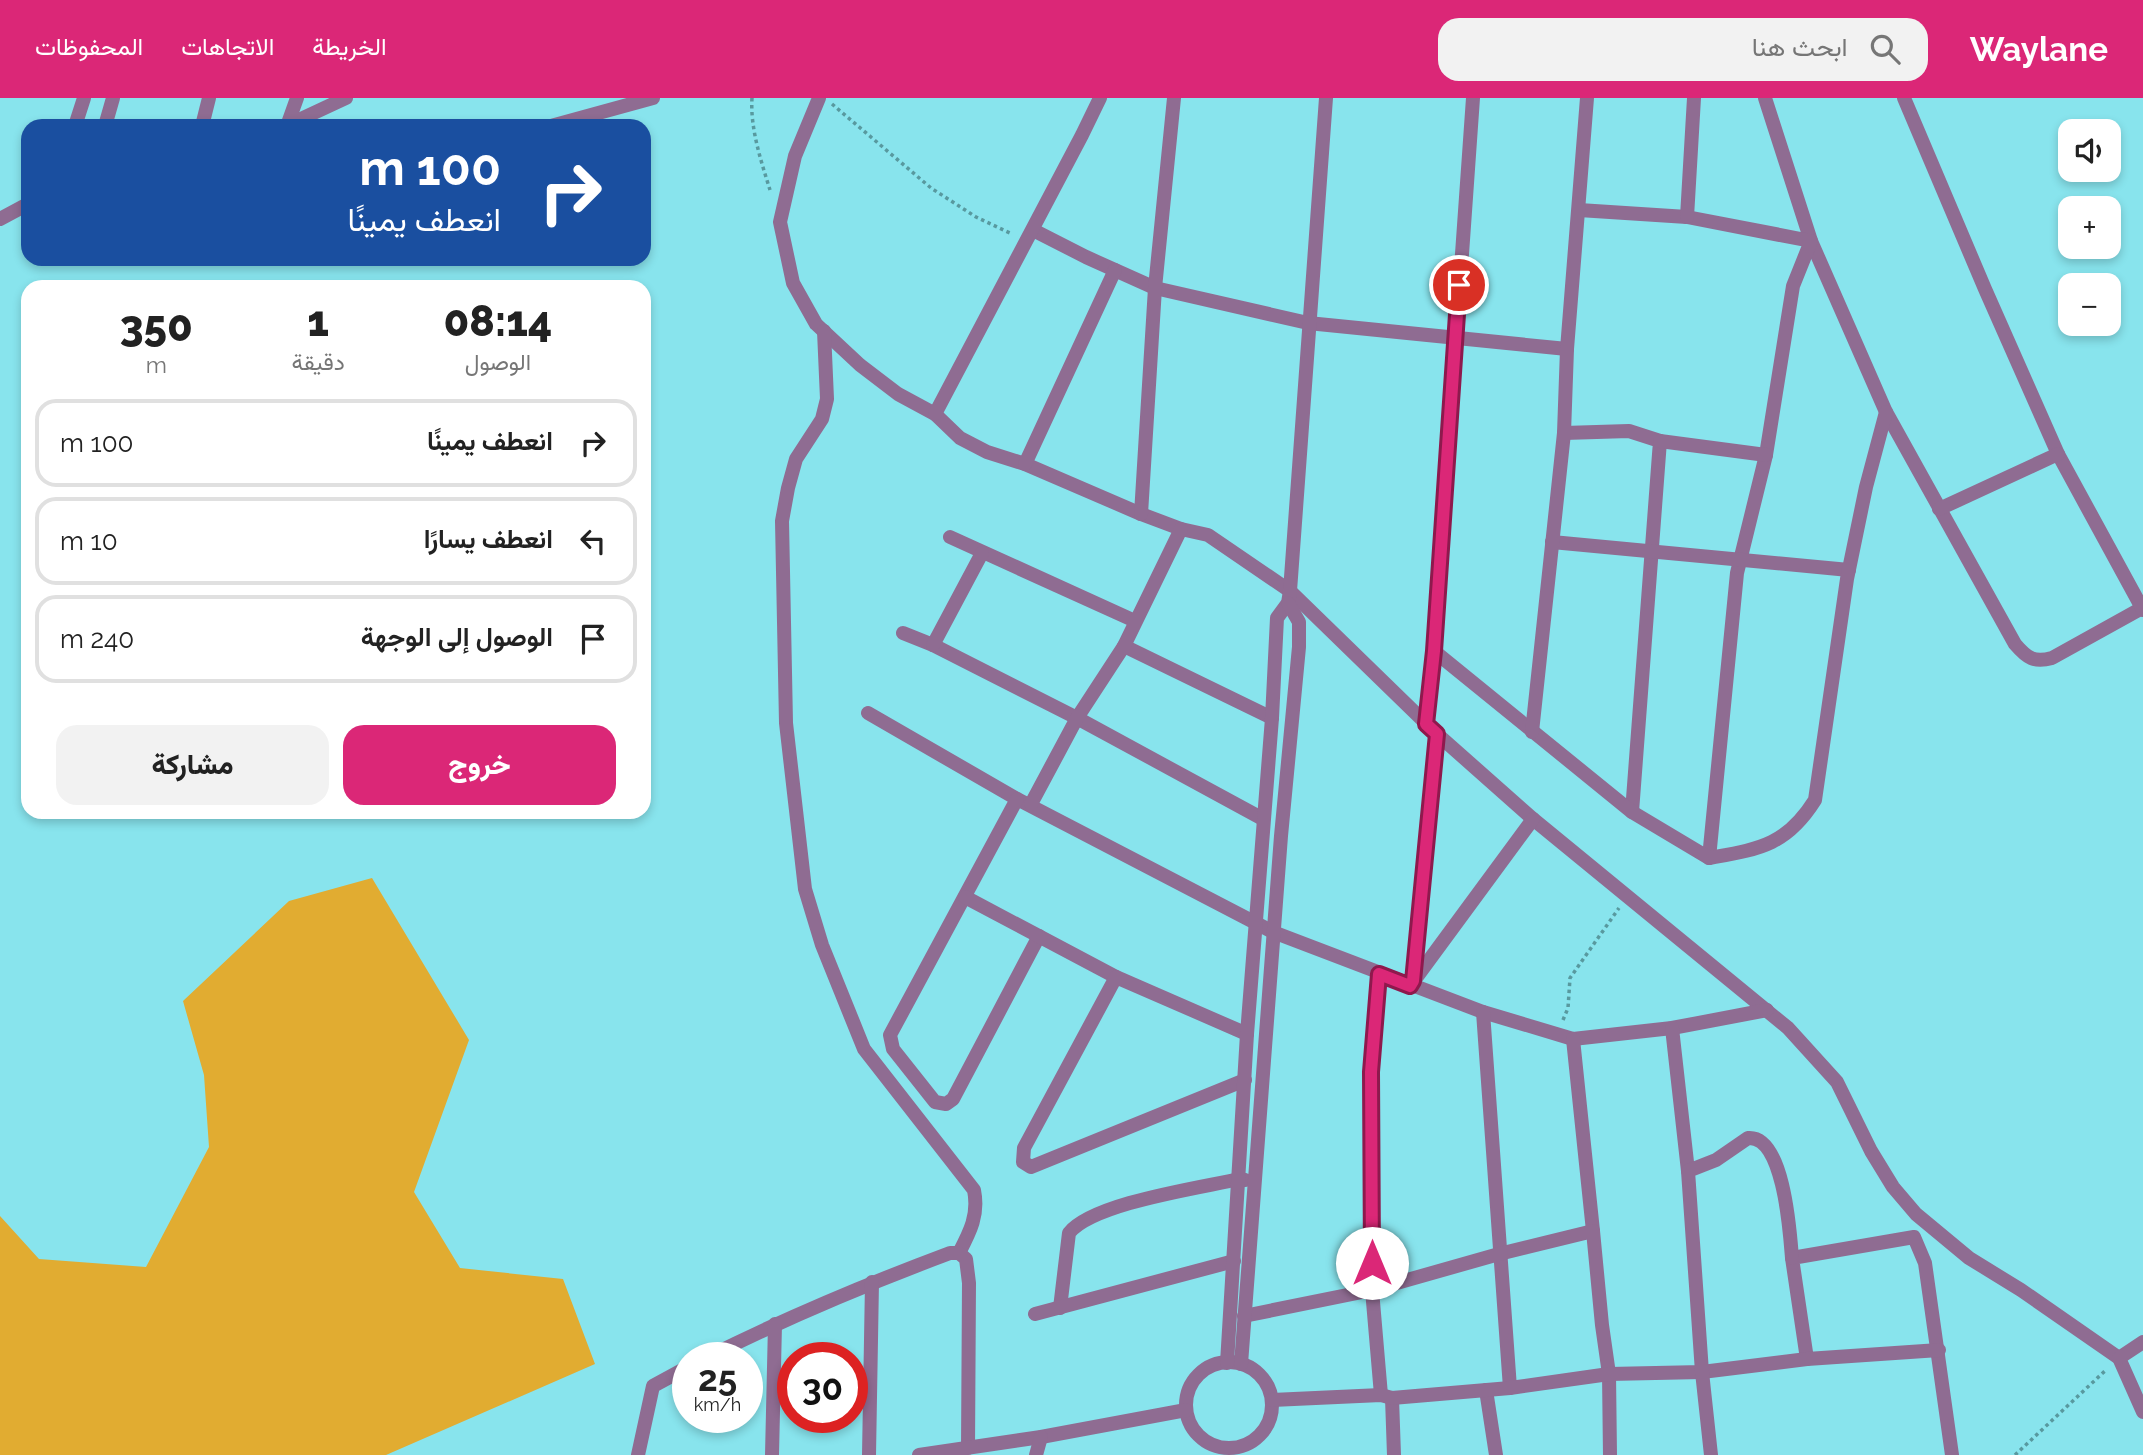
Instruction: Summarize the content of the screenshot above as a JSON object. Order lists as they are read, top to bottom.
{
  "page": {
    "header": "Waylane",
    "search": "ابحث هنا",
    "nav": ["الخريطة", "الاتجاهات", "المحفوظات"],
    "map_buttons": ["+", "−"],
    "turn": ["100 m", "انعطف يمينًا"],
    "eta": [
      "08:14",
      "الوصول",
      "1",
      "دقيقة",
      "350",
      "m"
    ],
    "list": [
      {
        "name": "انعطف يمينًا",
        "value": "100 m"
      },
      {
        "name": "انعطف يسارًا",
        "value": "10 m"
      },
      {
        "name": "الوصول إلى الوجهة",
        "value": "240 m"
      }
    ],
    "buttons": ["خروج", "مشاركة"],
    "speed": "25 km/h",
    "limit": "30"
  }
}
